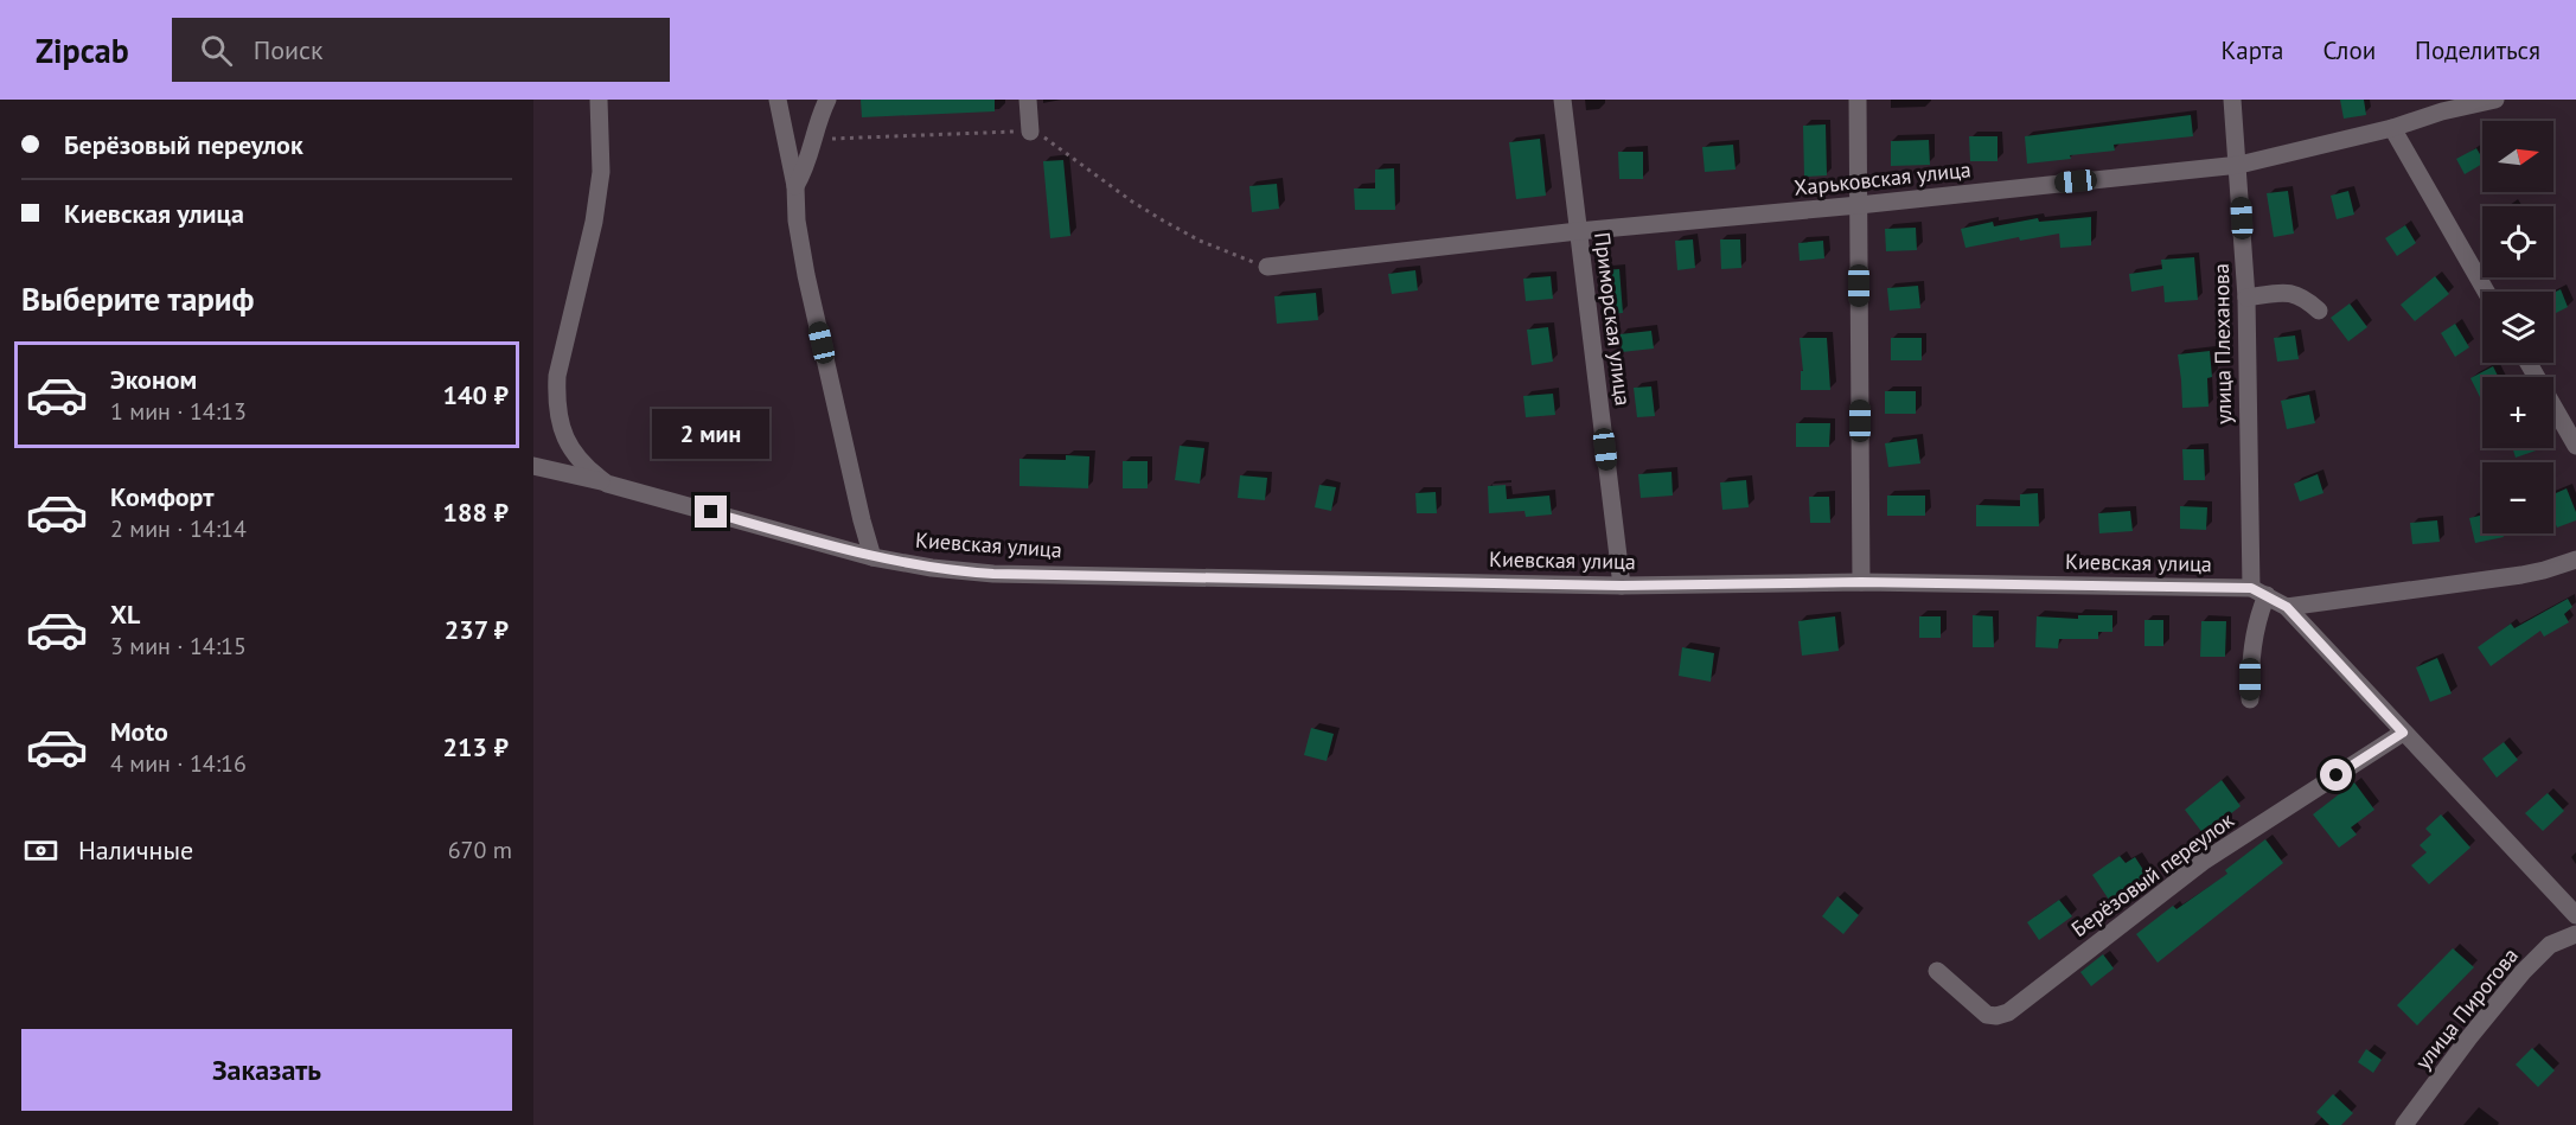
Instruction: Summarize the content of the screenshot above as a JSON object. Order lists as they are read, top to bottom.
{
  "streets": {
    "street": [
      "Харьковская улица",
      "Приморская улица",
      "улица Плеханова",
      "Киевская улица",
      "Берёзовый переулок",
      "улица Пирогова"
    ]
  },
  "crossings": [
    ["Харьковская улица", "Приморская улица"],
    ["Харьковская улица", "улица Плеханова"],
    ["Приморская улица", "Киевская улица"],
    ["улица Плеханова", "Киевская улица"]
  ],
  "north": "right",
  "page": {
    "header": "Zipcab",
    "search": "Поиск",
    "nav": ["Карта", "Слои", "Поделиться"],
    "banner": ["Берёзовый переулок", "Киевская улица"],
    "map_buttons": ["+", "−"],
    "heading": "Выберите тариф",
    "list": [
      {
        "name": "Эконом",
        "note": "1 мин · 14:13",
        "value": "140 ₽"
      },
      {
        "name": "Комфорт",
        "note": "2 мин · 14:14",
        "value": "188 ₽"
      },
      {
        "name": "XL",
        "note": "3 мин · 14:15",
        "value": "237 ₽"
      },
      {
        "name": "Moto",
        "note": "4 мин · 14:16",
        "value": "213 ₽"
      }
    ],
    "bubble": "2 мин",
    "pay": ["Наличные", "670 m"],
    "buttons": "Заказать"
  }
}
